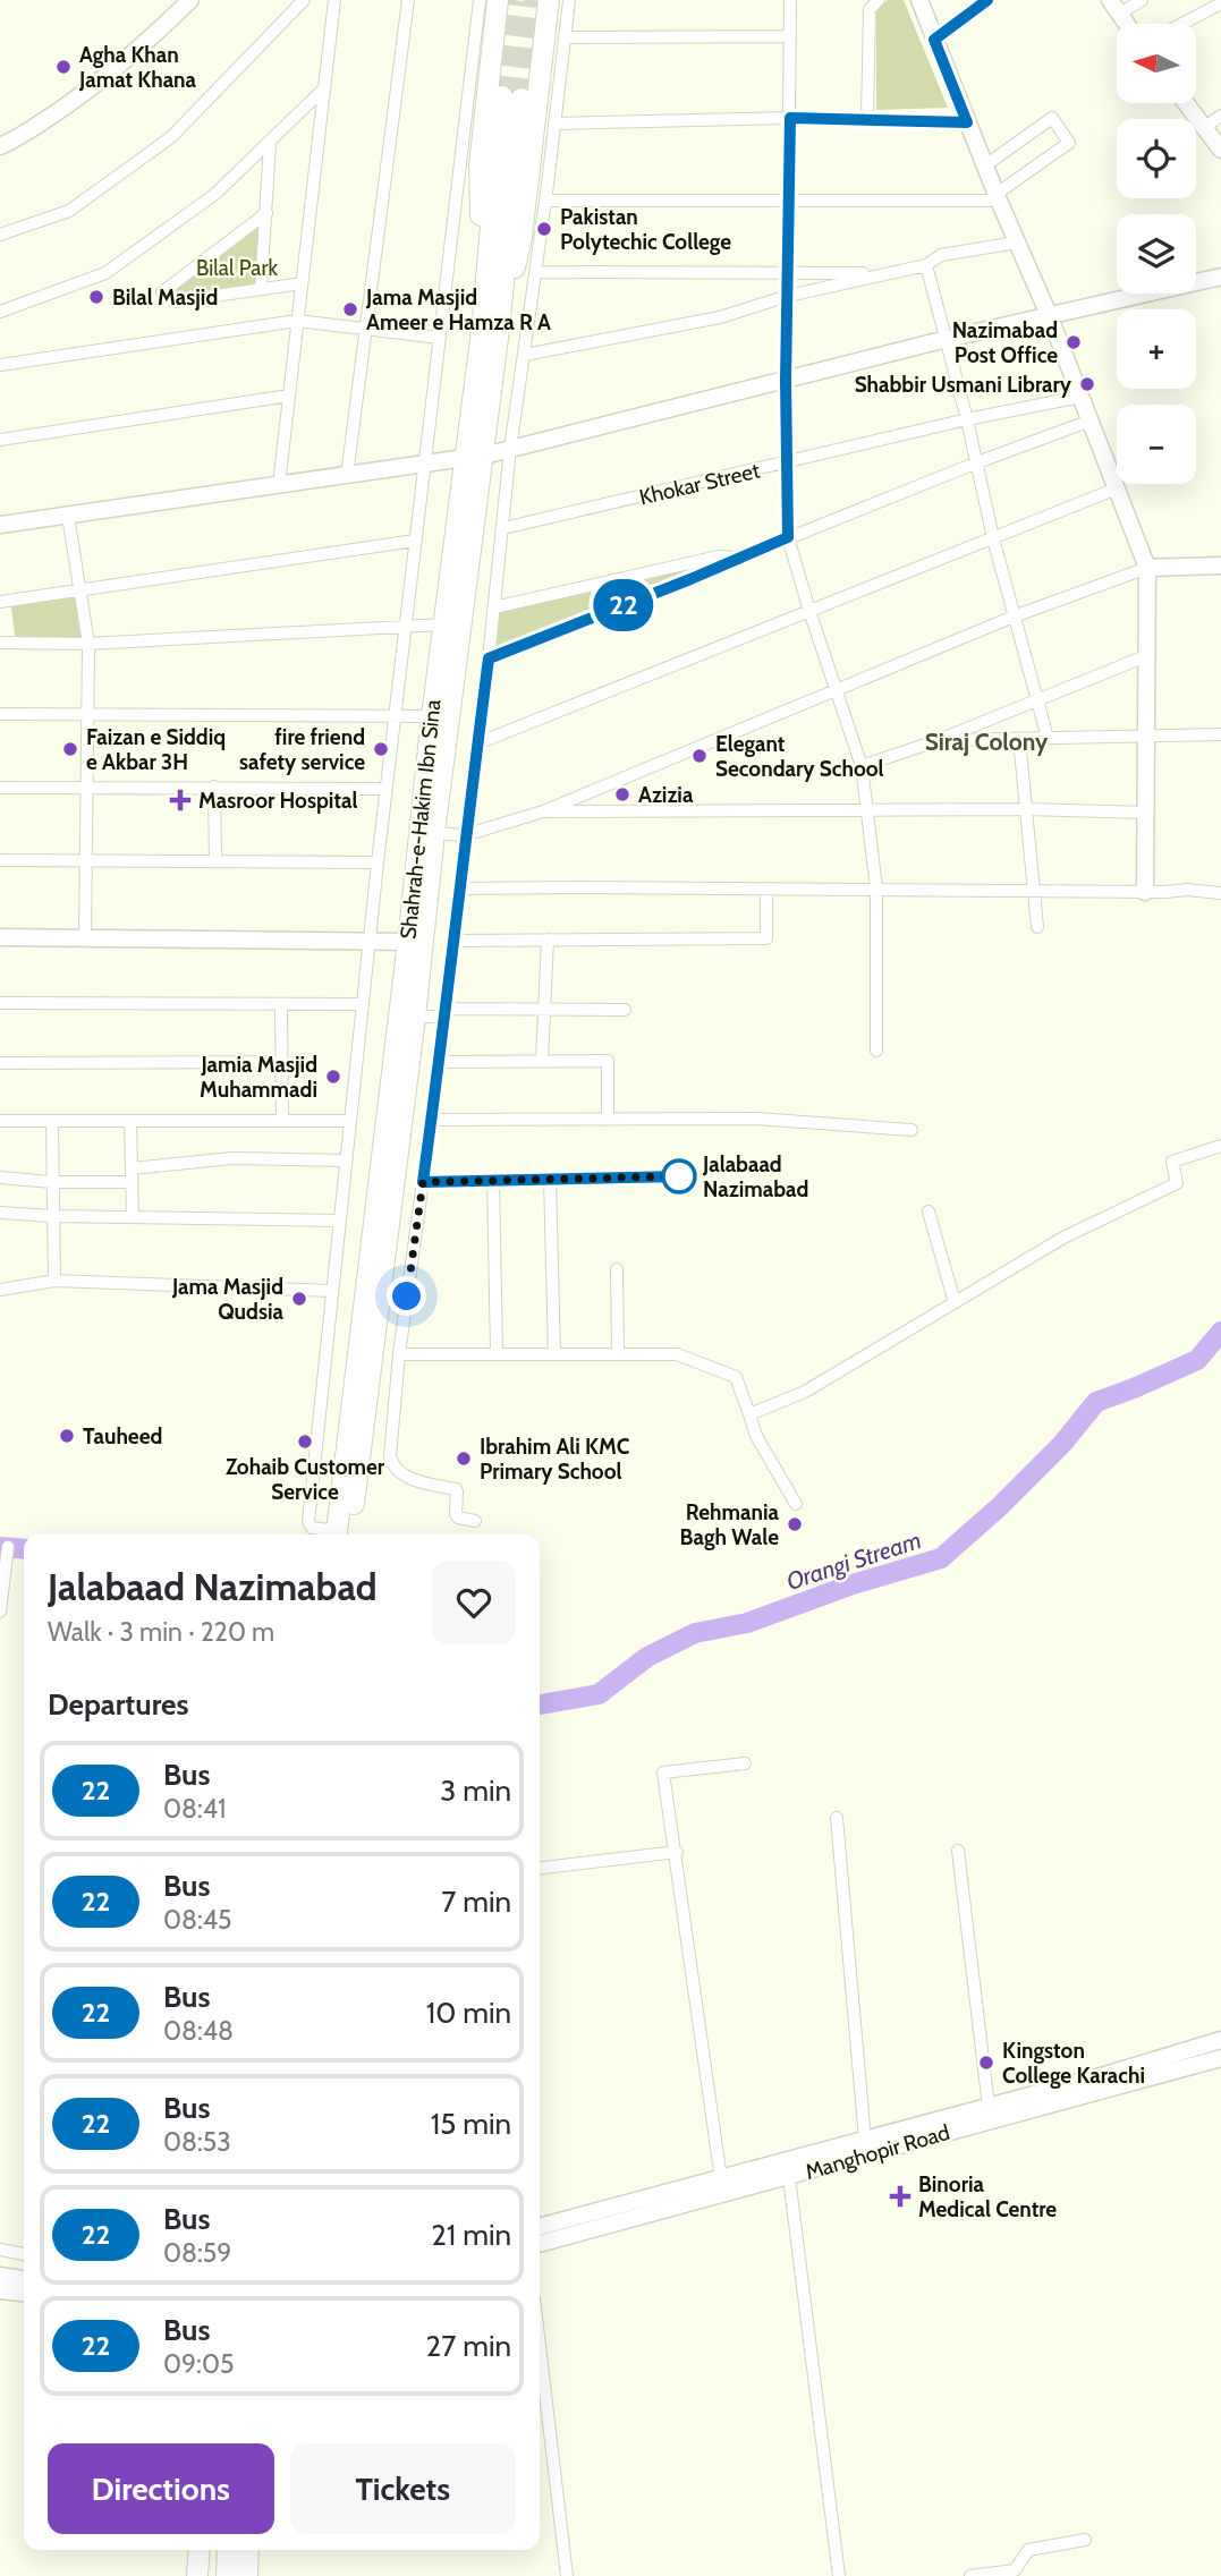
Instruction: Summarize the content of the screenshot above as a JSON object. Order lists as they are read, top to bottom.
{
  "streets": {
    "highway": ["Shahrah-e-Hakim Ibn Sina"],
    "street": ["Khokar Street", "Manghopir Road"]
  },
  "districts": ["Siraj Colony"],
  "water": ["Orangi Stream"],
  "parks": ["Bilal Park"],
  "places": {
    "other": [
      "Agha Khan Jamat Khana",
      "Pakistan Polytechic College",
      "Bilal Masjid",
      "Jama Masjid Ameer e Hamza R A",
      "Nazimabad Post Office",
      "Shabbir Usmani Library",
      "Faizan e Siddiq e Akbar 3H",
      "fire friend safety service",
      "Elegant Secondary School",
      "Azizia",
      "Jamia Masjid Muhammadi",
      "Jalabaad Nazimabad",
      "Jama Masjid Qudsia",
      "Tauheed",
      "Zohaib Customer Service",
      "Ibrahim Ali KMC Primary School",
      "Rehmania Bagh Wale",
      "Kingston College Karachi"
    ],
    "health": ["Masroor Hospital", "Binoria Medical Centre"]
  },
  "lines": ["bus line 22"],
  "north": "left",
  "page": {
    "on_map": "22",
    "map_buttons": ["+", "−"],
    "heading": [
      ["Jalabaad Nazimabad", "Walk · 3 min · 220 m"],
      "Departures"
    ],
    "list": [
      {
        "mark": "22",
        "name": "Bus",
        "note": "08:41",
        "value": "3 min"
      },
      {
        "mark": "22",
        "name": "Bus",
        "note": "08:45",
        "value": "7 min"
      },
      {
        "mark": "22",
        "name": "Bus",
        "note": "08:48",
        "value": "10 min"
      },
      {
        "mark": "22",
        "name": "Bus",
        "note": "08:53",
        "value": "15 min"
      },
      {
        "mark": "22",
        "name": "Bus",
        "note": "08:59",
        "value": "21 min"
      },
      {
        "mark": "22",
        "name": "Bus",
        "note": "09:05",
        "value": "27 min"
      }
    ],
    "buttons": ["Directions", "Tickets"]
  }
}
